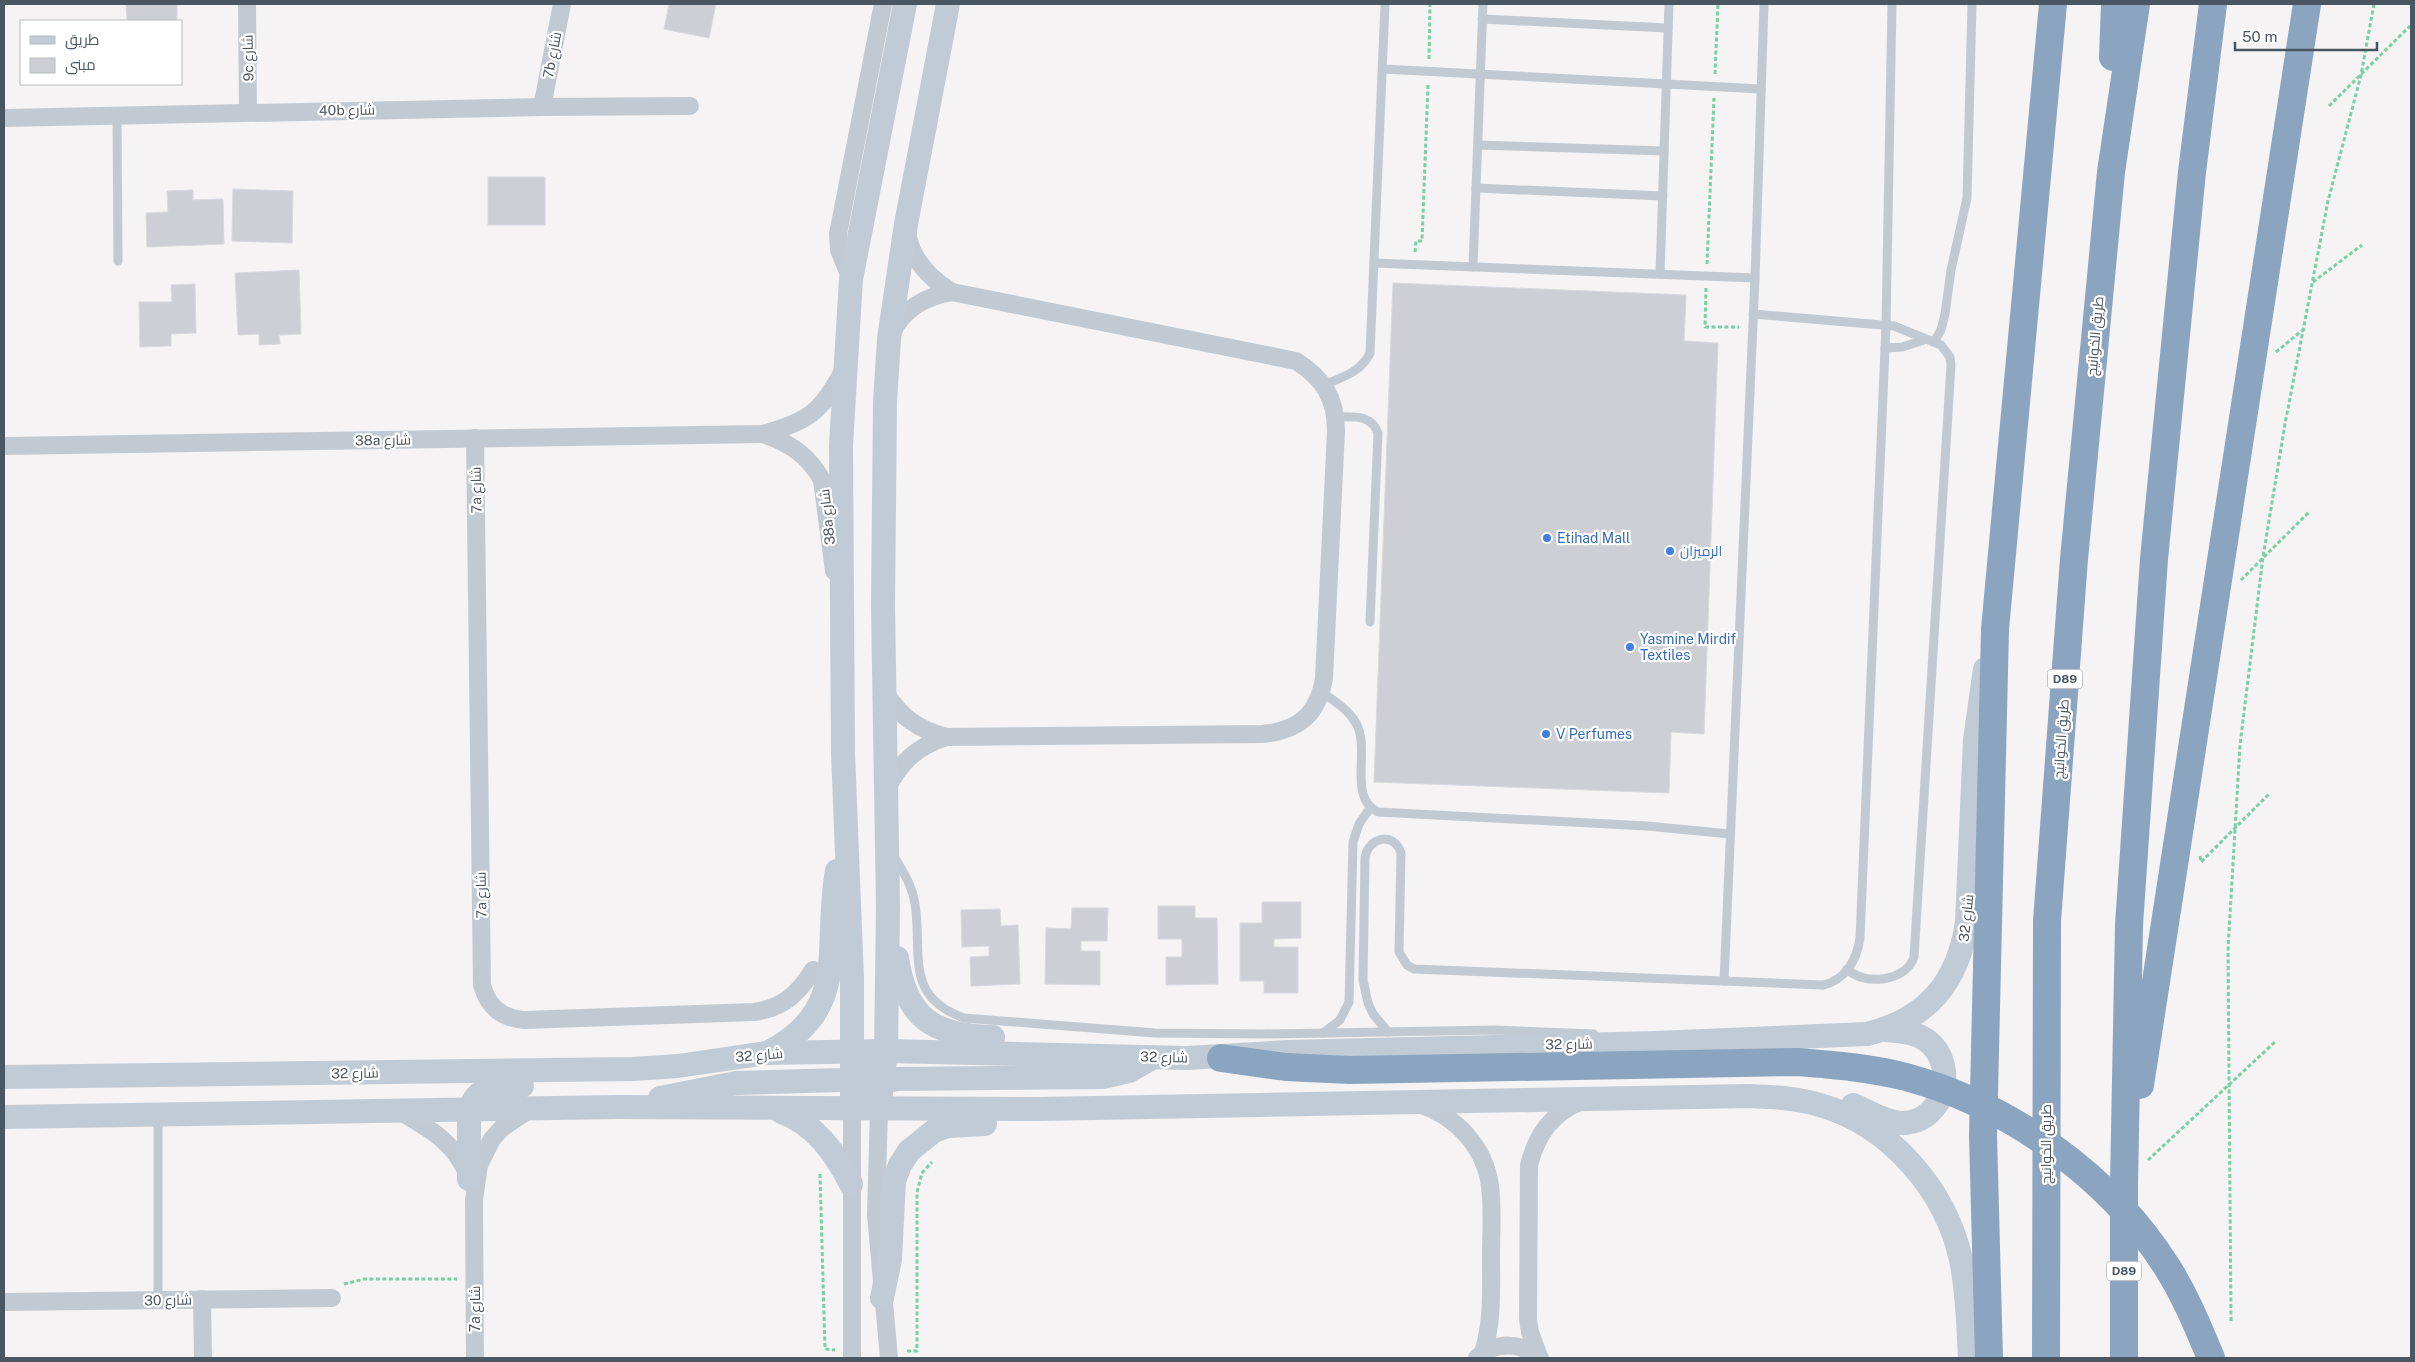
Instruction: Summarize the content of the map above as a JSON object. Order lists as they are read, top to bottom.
{
  "streets": {
    "highway": ["طريق الخوانيج", "D89"],
    "street": [
      "7b شارع",
      "9c شارع",
      "40b شارع",
      "38a شارع",
      "7a شارع",
      "شارع 32",
      "شارع 30"
    ]
  },
  "crossings": [
    ["7b شارع", "40b شارع"],
    ["9c شارع", "40b شارع"],
    ["38a شارع", "7a شارع"]
  ],
  "places": [
    "Etihad Mall",
    "الرميزان",
    "Yasmine Mirdif Textiles",
    "V Perfumes"
  ],
  "legend": ["طريق", "مبنى"],
  "scale_bar": "50 m"
}
